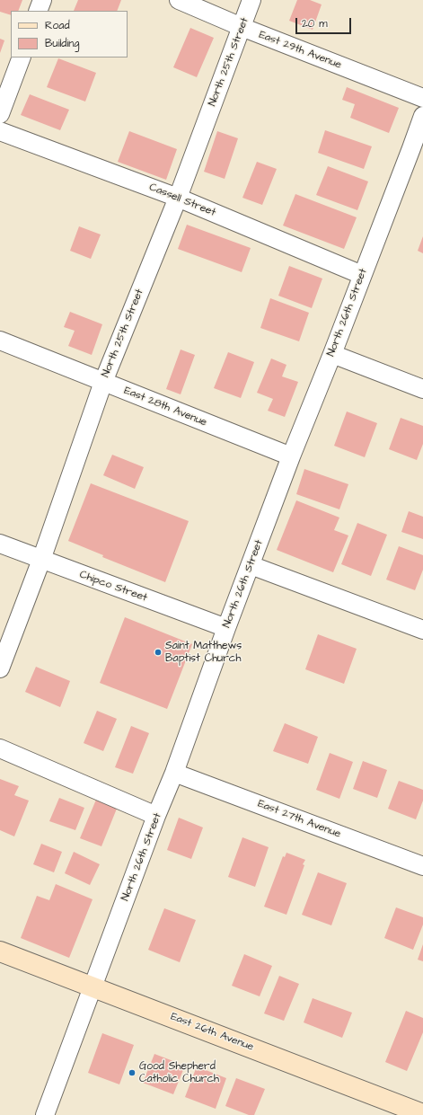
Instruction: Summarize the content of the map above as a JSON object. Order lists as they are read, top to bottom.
{
  "streets": {
    "street": [
      "East 29th Avenue",
      "North 25th Street",
      "Cassell Street",
      "North 26th Street",
      "East 28th Avenue",
      "Chipco Street",
      "East 27th Avenue",
      "East 26th Avenue"
    ]
  },
  "crossings": [
    ["East 29th Avenue", "North 25th Street"],
    ["North 25th Street", "Cassell Street"],
    ["North 25th Street", "East 28th Avenue"],
    ["North 25th Street", "Chipco Street"],
    ["Cassell Street", "North 26th Street"],
    ["North 26th Street", "East 28th Avenue"],
    ["North 26th Street", "Chipco Street"],
    ["North 26th Street", "East 27th Avenue"],
    ["North 26th Street", "East 26th Avenue"]
  ],
  "places": ["Saint Matthews Baptist Church", "Good Shepherd Catholic Church"],
  "legend": ["Road", "Building"],
  "scale_bar": "20 m"
}
